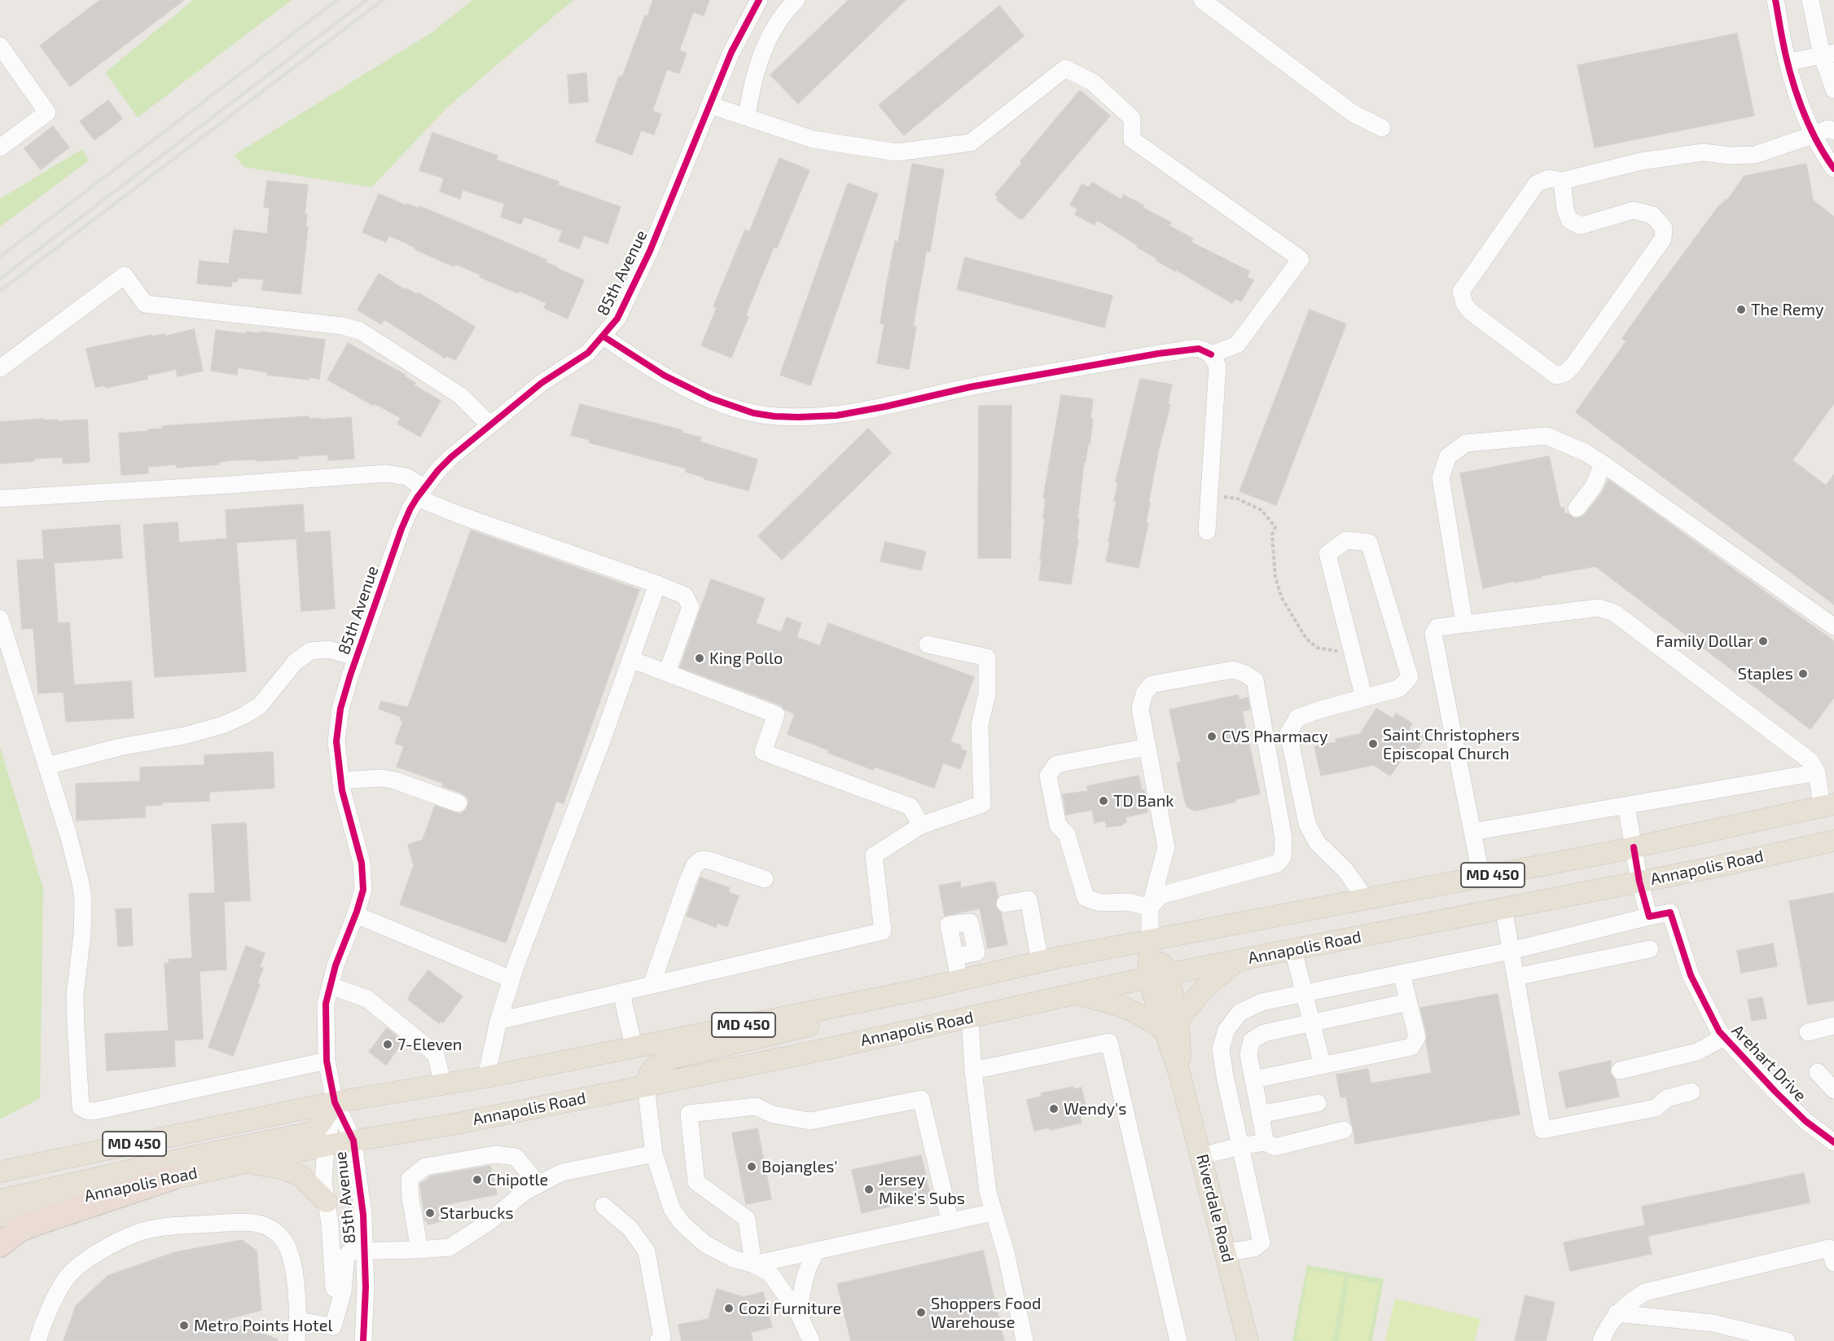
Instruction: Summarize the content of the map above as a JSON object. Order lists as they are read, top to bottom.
{
  "streets": {
    "main road": ["Annapolis Road", "MD 450", "Riverdale Road"],
    "street": ["85th Avenue", "Arehart Drive"]
  },
  "crossings": [
    ["85th Avenue", "Annapolis Road"],
    ["85th Avenue", "MD 450"],
    ["Annapolis Road", "Riverdale Road"],
    ["MD 450", "Riverdale Road"]
  ],
  "places": [
    "The Remy",
    "Family Dollar",
    "King Pollo",
    "Staples",
    "CVS Pharmacy",
    "Saint Christophers Episcopal Church",
    "TD Bank",
    "7-Eleven",
    "Wendy's",
    "Bojangles'",
    "Chipotle",
    "Jersey Mike's Subs",
    "Starbucks",
    "Cozi Furniture",
    "Shoppers Food Warehouse",
    "Metro Points Hotel"
  ]
}
